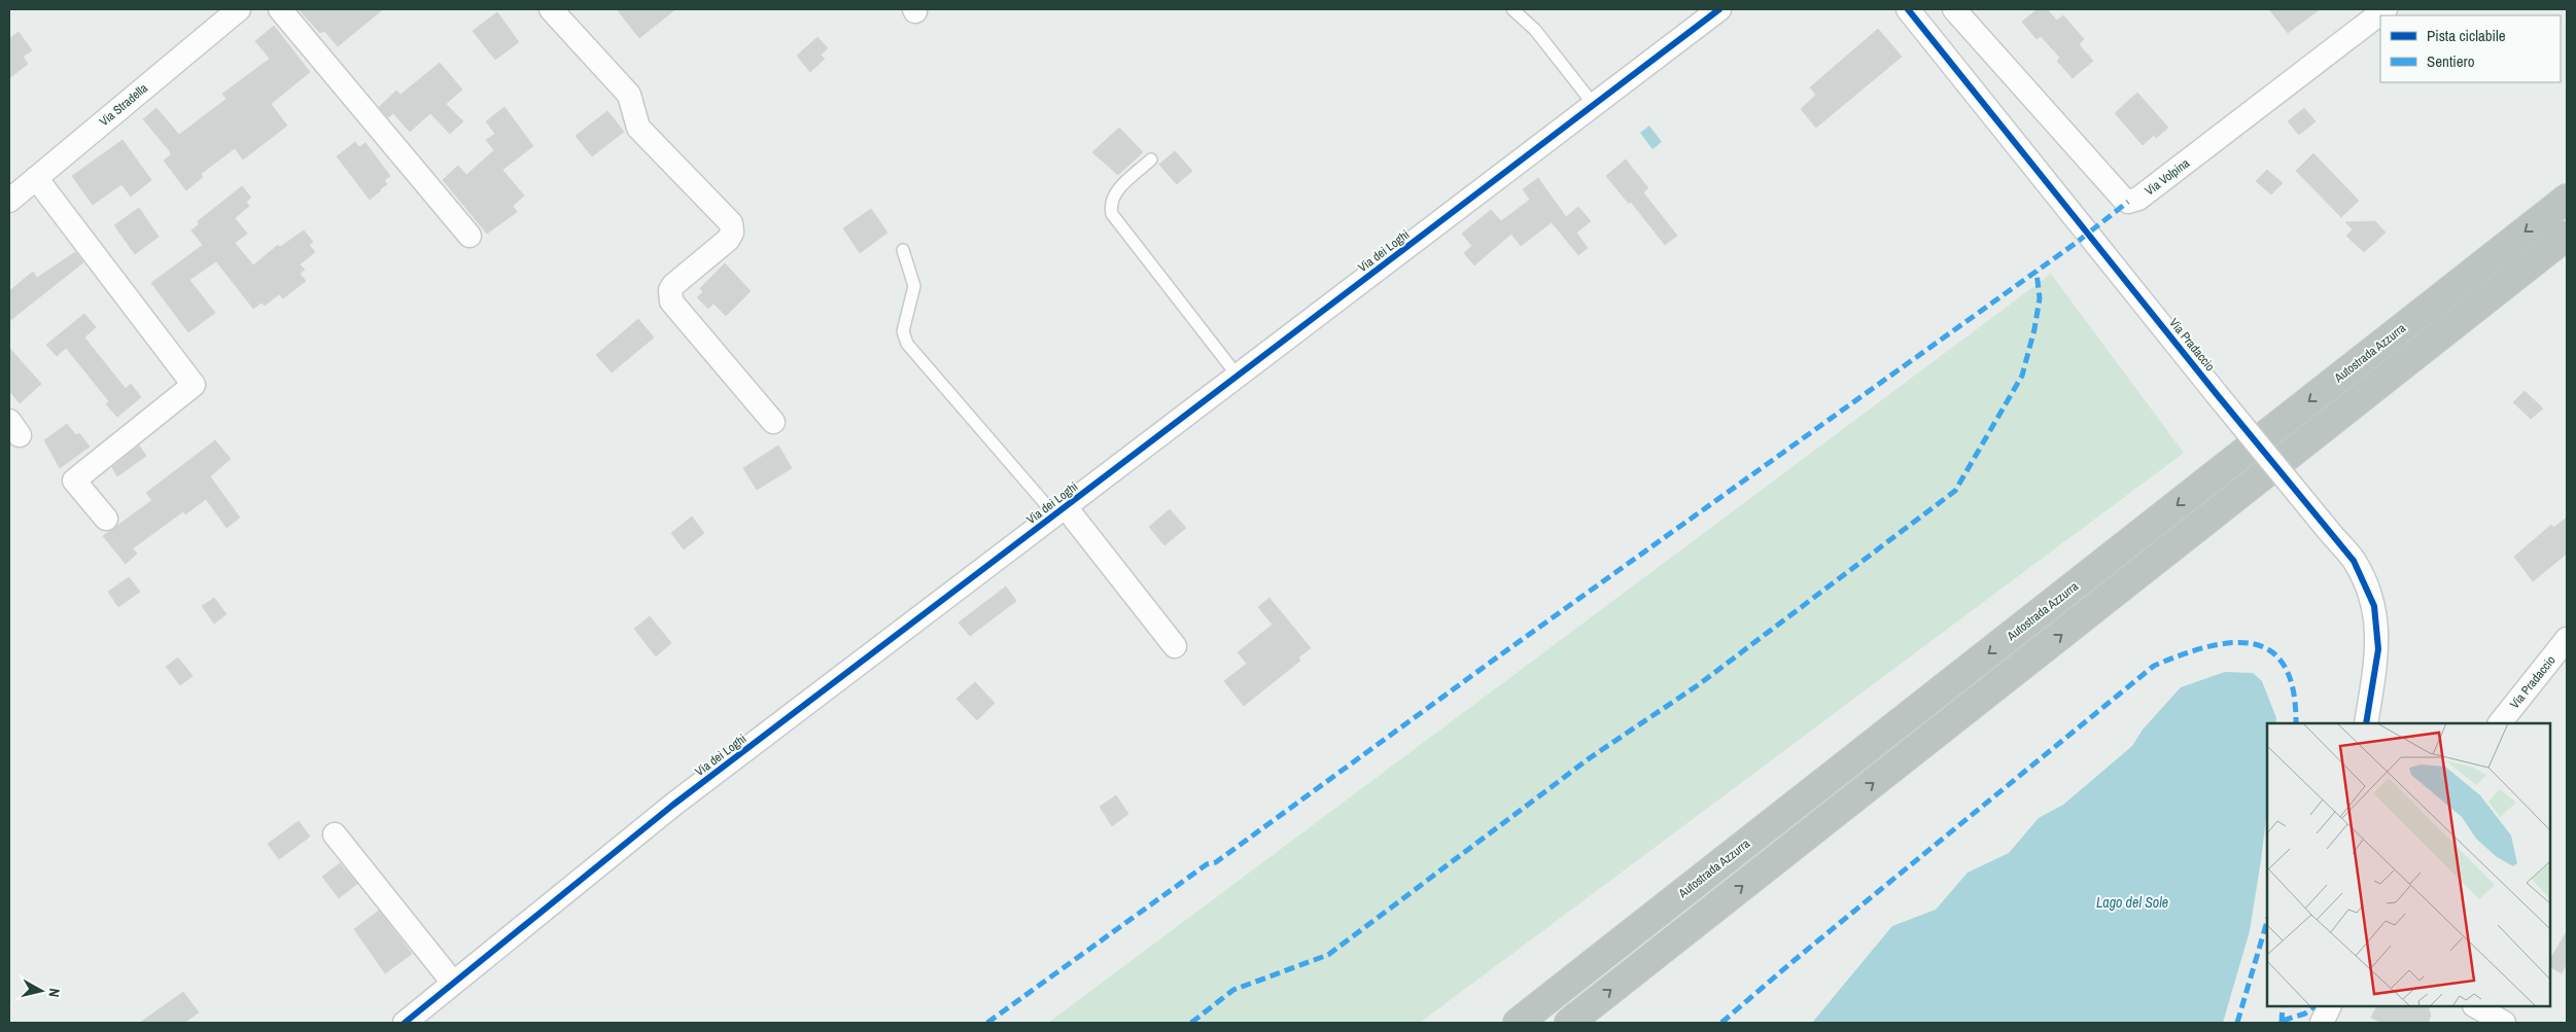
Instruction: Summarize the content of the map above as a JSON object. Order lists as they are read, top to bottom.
{
  "streets": {
    "highway": ["Autostrada Azzurra"],
    "street": [
      "Via Stradella",
      "Via Volpina",
      "Via dei Loghi",
      "Via Pradaccio"
    ]
  },
  "water": ["Lago del Sole"],
  "legend": ["Pista ciclabile", "Sentiero"],
  "north": "right"
}
